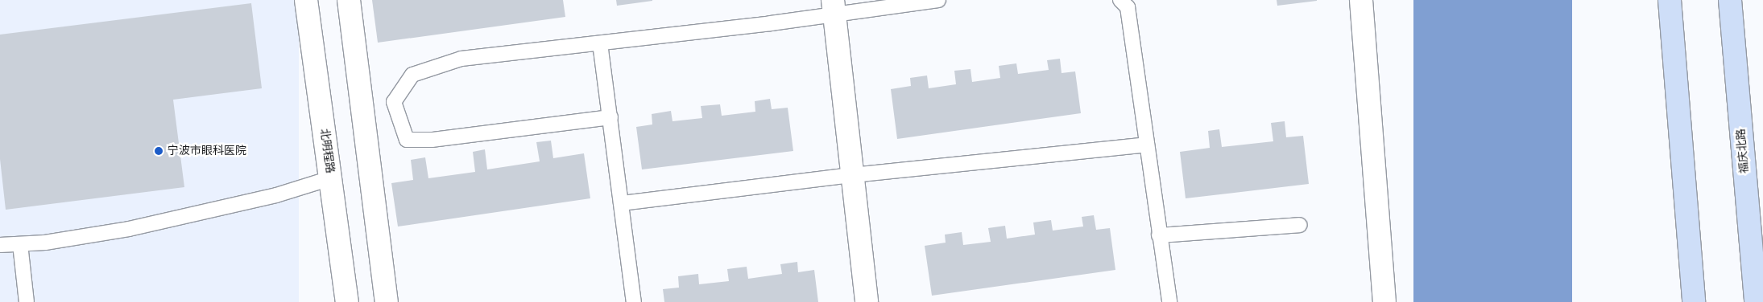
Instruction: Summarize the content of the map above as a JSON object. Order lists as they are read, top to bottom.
{
  "streets": {
    "main road": ["福庆北路"],
    "street": ["北明程路"]
  },
  "places": ["宁波市眼科医院"]
}
